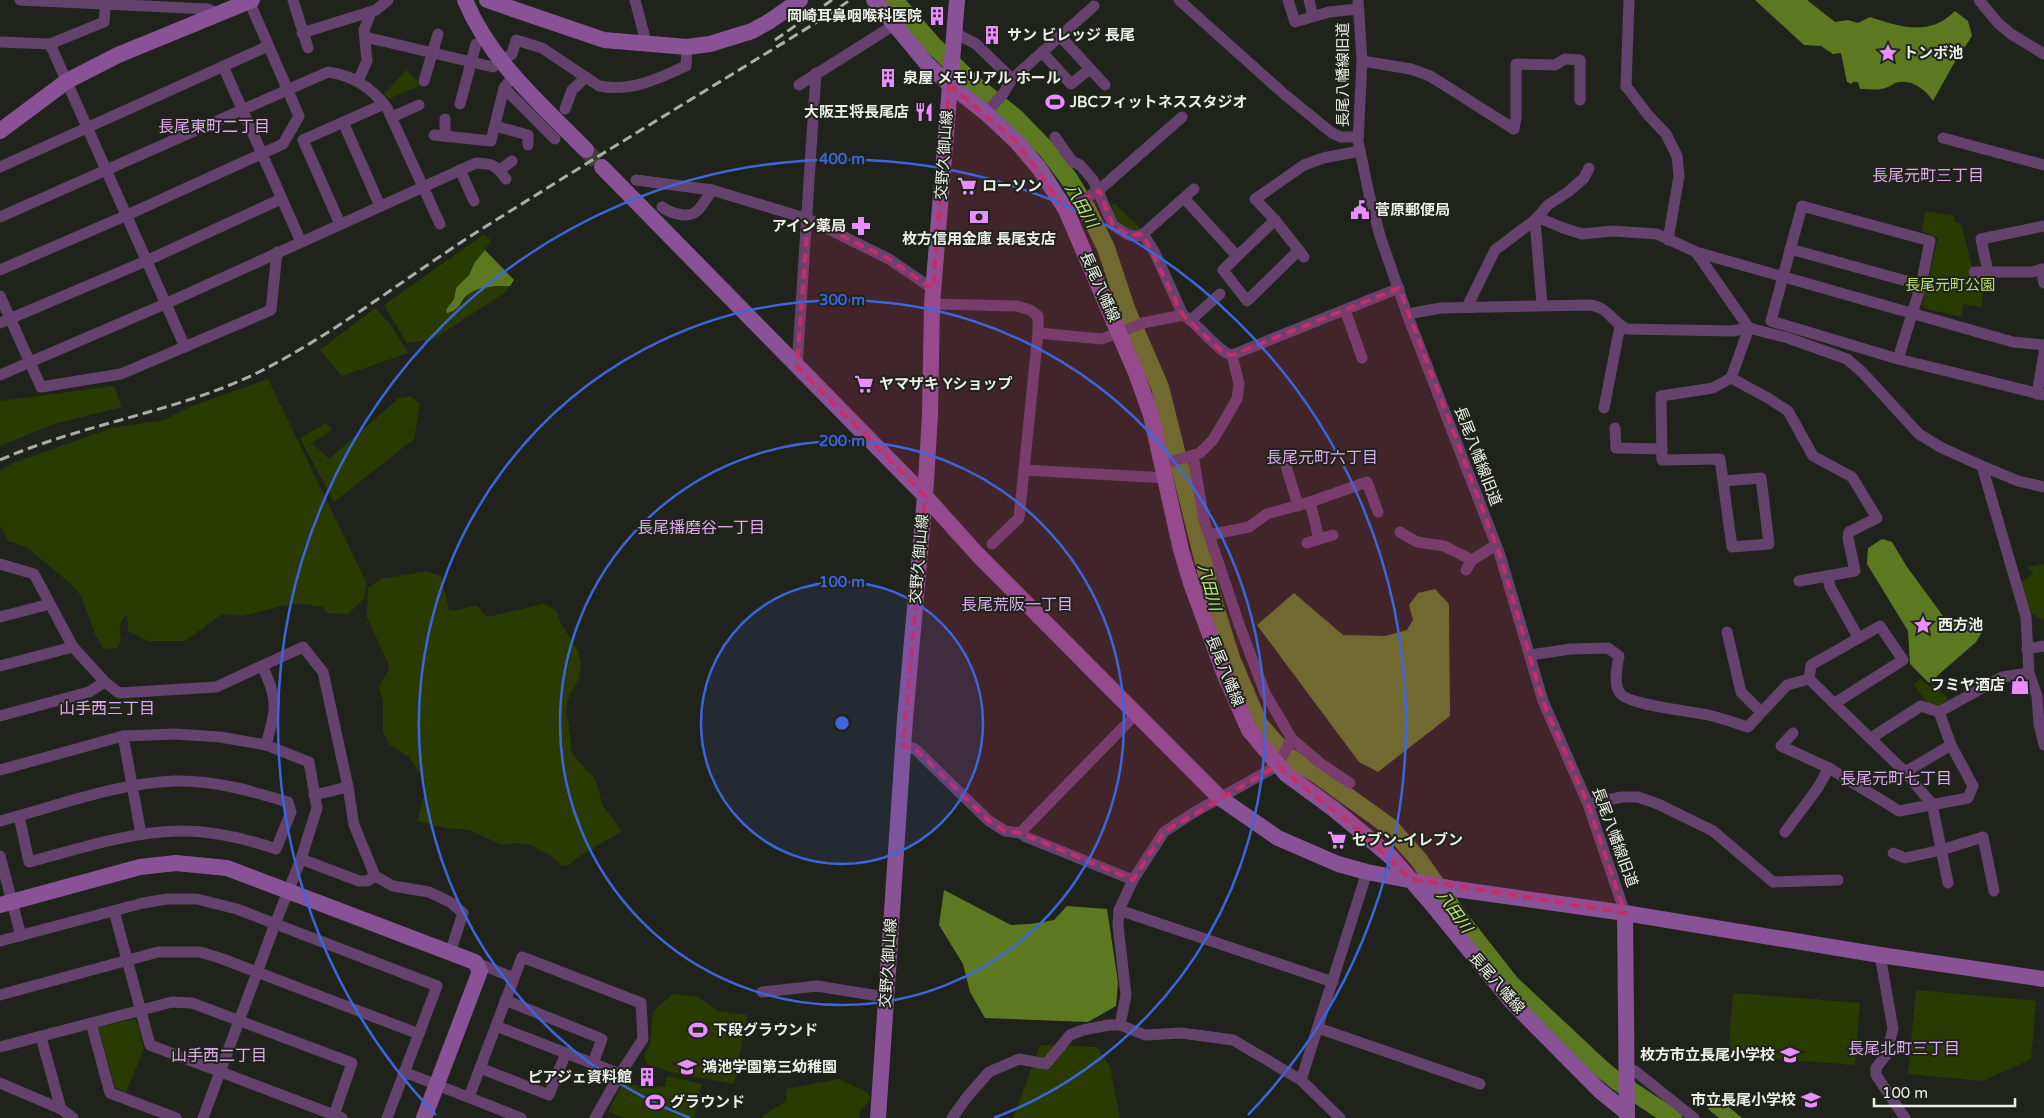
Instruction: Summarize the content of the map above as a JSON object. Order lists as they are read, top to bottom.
{
  "streets": {
    "street": ["長尾八幡線旧道", "交野久御山線", "長尾八幡線"]
  },
  "crossings": [
    ["長尾八幡線旧道", "長尾八幡線"],
    ["交野久御山線", "長尾八幡線"]
  ],
  "districts": [
    "長尾東町二丁目",
    "長尾元町三丁目",
    "長尾元町六丁目",
    "長尾播磨谷一丁目",
    "長尾荒阪一丁目",
    "山手西三丁目",
    "長尾元町七丁目",
    "長尾北町三丁目",
    "山手西二丁目"
  ],
  "water": ["八田川"],
  "parks": ["長尾元町公園"],
  "places": {
    "building": [
      "岡崎耳鼻咽喉科医院",
      "サン ビレッジ 長尾",
      "泉屋 メモリアル ホール",
      "ピアジェ資料館"
    ],
    "place": ["トンボ池", "西方池"],
    "sports": ["JBCフィットネススタジオ", "下段グラウンド", "グラウンド"],
    "restaurant": ["大阪王将長尾店"],
    "supermarket": ["ローソン", "ヤマザキ Yショップ", "セブン-イレブン"],
    "public building": ["菅原郵便局"],
    "bank": ["枚方信用金庫 長尾支店"],
    "pharmacy": ["アイン薬局"],
    "shop": ["フミヤ酒店"],
    "school or university": ["枚方市立長尾小学校", "鴻池学園第三幼稚園", "市立長尾小学校"]
  },
  "scale_bar": "100 m",
  "rings": [
    "400 m",
    "300 m",
    "200 m",
    "100 m"
  ]
}
